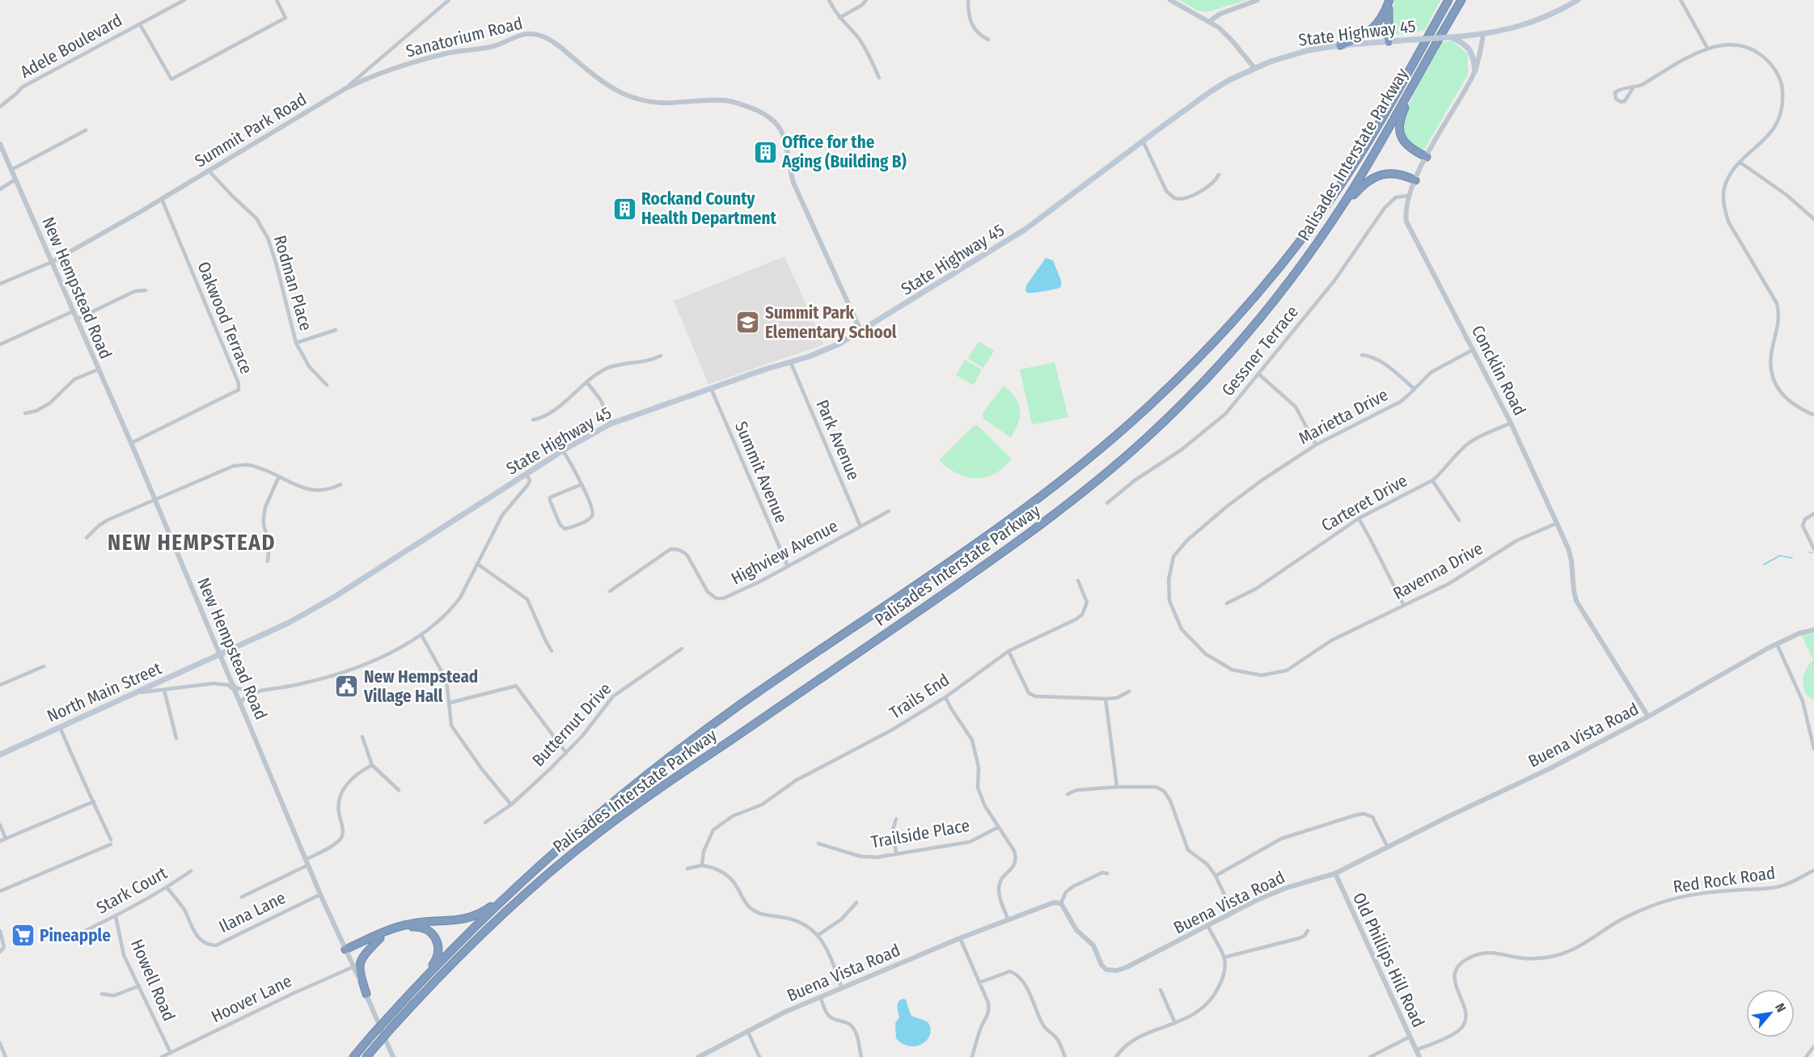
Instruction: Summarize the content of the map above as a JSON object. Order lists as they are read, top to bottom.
{
  "streets": {
    "highway": ["Palisades Interstate Parkway"],
    "main road": ["State Highway 45", "North Main Street"],
    "street": [
      "Sanatorium Road",
      "Adele Boulevard",
      "Summit Park Road",
      "Rodman Place",
      "New Hempstead Road",
      "Oakwood Terrace",
      "Gessner Terrace",
      "Concklin Road",
      "Marietta Drive",
      "Park Avenue",
      "Summit Avenue",
      "Carteret Drive",
      "Highview Avenue",
      "Ravenna Drive",
      "Trails End",
      "Butternut Drive",
      "Buena Vista Road",
      "Trailside Place",
      "Red Rock Road",
      "Stark Court",
      "Ilana Lane",
      "Old Phillips Hill Road",
      "Howell Road",
      "Hoover Lane"
    ]
  },
  "crossings": [
    ["State Highway 45", "Sanatorium Road"],
    ["State Highway 45", "New Hempstead Road"],
    ["State Highway 45", "Concklin Road"],
    ["State Highway 45", "Park Avenue"],
    ["State Highway 45", "Summit Avenue"],
    ["State Highway 45", "North Main Street"],
    ["Sanatorium Road", "Summit Park Road"],
    ["Summit Park Road", "Rodman Place"],
    ["Summit Park Road", "New Hempstead Road"],
    ["Summit Park Road", "Oakwood Terrace"],
    ["New Hempstead Road", "Oakwood Terrace"],
    ["New Hempstead Road", "North Main Street"],
    ["New Hempstead Road", "Ilana Lane"],
    ["New Hempstead Road", "Hoover Lane"],
    ["Gessner Terrace", "Concklin Road"],
    ["Concklin Road", "Marietta Drive"],
    ["Concklin Road", "Carteret Drive"],
    ["Concklin Road", "Ravenna Drive"],
    ["Concklin Road", "Buena Vista Road"],
    ["Marietta Drive", "Ravenna Drive"],
    ["Park Avenue", "Highview Avenue"],
    ["Summit Avenue", "Highview Avenue"],
    ["Buena Vista Road", "Old Phillips Hill Road"],
    ["Red Rock Road", "Old Phillips Hill Road"],
    ["Stark Court", "Ilana Lane"],
    ["Stark Court", "Howell Road"],
    ["Howell Road", "Hoover Lane"]
  ],
  "districts": ["NEW HEMPSTEAD"],
  "places": {
    "building": ["Office for the Aging (Building B)", "Rockand County Health Department"],
    "school or university": ["Summit Park Elementary School"],
    "public building": ["New Hempstead Village Hall"],
    "supermarket": ["Pineapple"]
  },
  "north": "top right"
}
